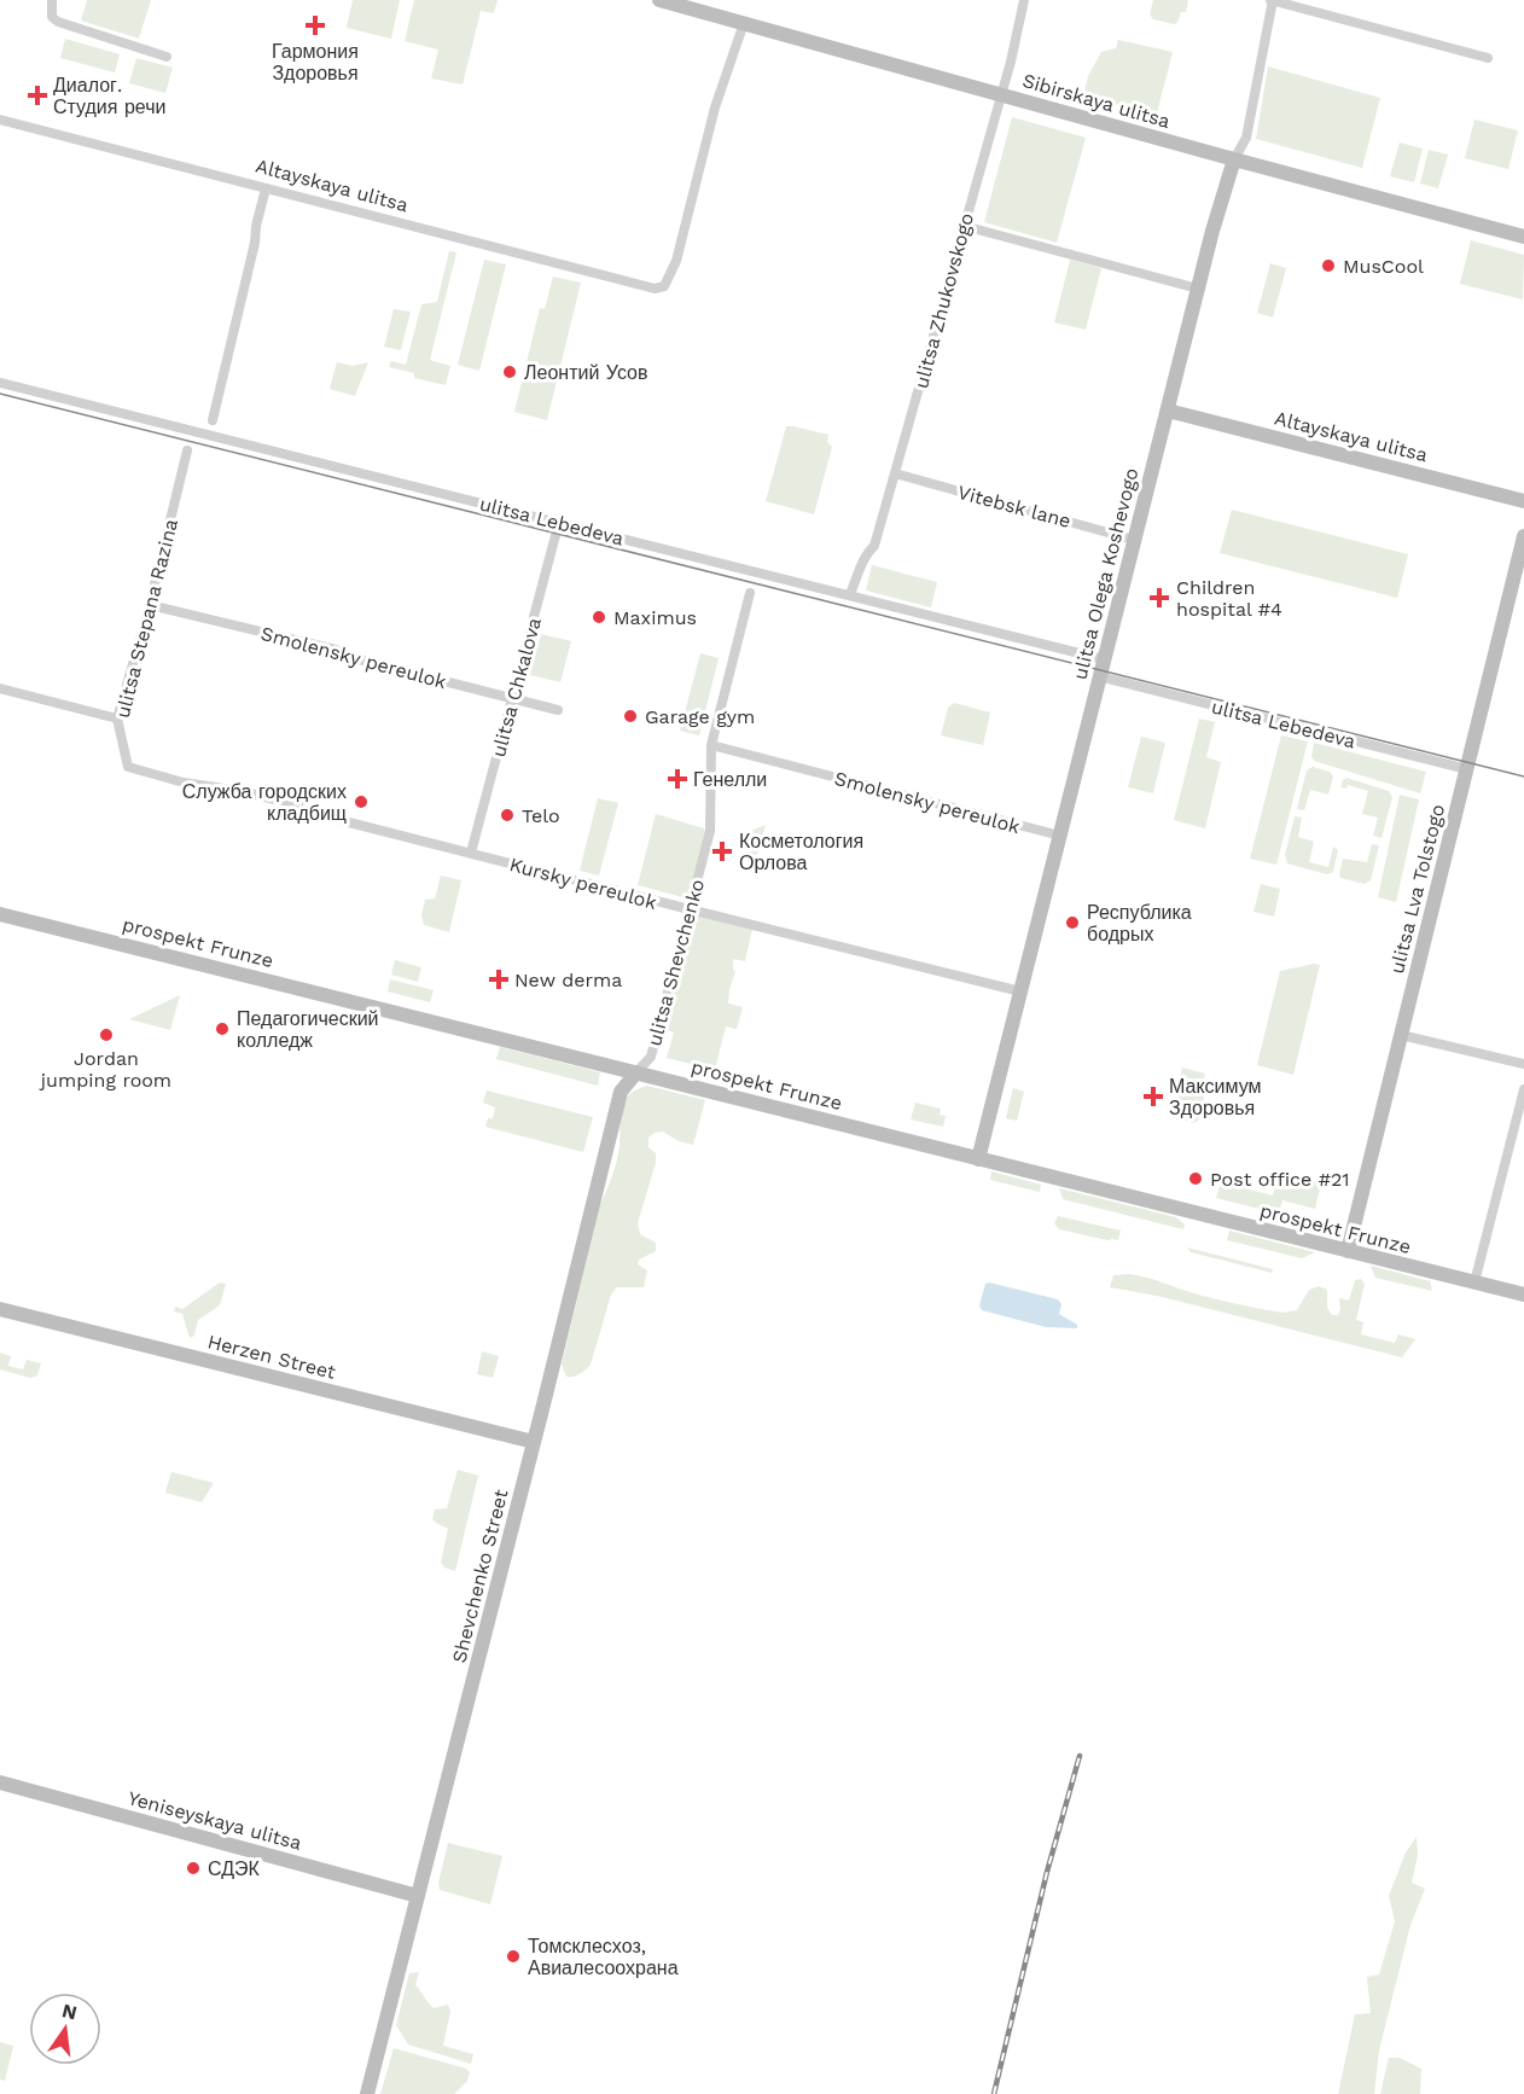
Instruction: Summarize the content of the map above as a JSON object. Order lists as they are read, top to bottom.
{
  "streets": {
    "street": [
      "Sibirskaya ulitsa",
      "Altayskaya ulitsa",
      "ulitsa Zhukovskogo",
      "Vitebsk lane",
      "ulitsa Lebedeva",
      "ulitsa Olega Koshevogo",
      "ulitsa Stepana Razina",
      "Smolensky pereulok",
      "ulitsa Chkalova",
      "Kursky pereulok",
      "ulitsa Lva Tolstogo",
      "prospekt Frunze",
      "ulitsa Shevchenko",
      "Herzen Street",
      "Shevchenko Street",
      "Yeniseyskaya ulitsa"
    ]
  },
  "crossings": [
    ["Sibirskaya ulitsa", "Altayskaya ulitsa"],
    ["Sibirskaya ulitsa", "ulitsa Zhukovskogo"],
    ["Sibirskaya ulitsa", "ulitsa Olega Koshevogo"],
    ["Altayskaya ulitsa", "ulitsa Olega Koshevogo"],
    ["ulitsa Zhukovskogo", "Vitebsk lane"],
    ["ulitsa Zhukovskogo", "ulitsa Lebedeva"],
    ["Vitebsk lane", "ulitsa Olega Koshevogo"],
    ["ulitsa Lebedeva", "ulitsa Olega Koshevogo"],
    ["ulitsa Lebedeva", "ulitsa Chkalova"],
    ["ulitsa Lebedeva", "ulitsa Lva Tolstogo"],
    ["ulitsa Olega Koshevogo", "Smolensky pereulok"],
    ["ulitsa Olega Koshevogo", "Kursky pereulok"],
    ["ulitsa Olega Koshevogo", "prospekt Frunze"],
    ["ulitsa Stepana Razina", "Smolensky pereulok"],
    ["ulitsa Stepana Razina", "Kursky pereulok"],
    ["Smolensky pereulok", "ulitsa Chkalova"],
    ["Smolensky pereulok", "ulitsa Shevchenko"],
    ["ulitsa Chkalova", "Kursky pereulok"],
    ["Kursky pereulok", "ulitsa Shevchenko"],
    ["ulitsa Lva Tolstogo", "prospekt Frunze"],
    ["prospekt Frunze", "ulitsa Shevchenko"],
    ["prospekt Frunze", "Shevchenko Street"],
    ["ulitsa Shevchenko", "Shevchenko Street"],
    ["Herzen Street", "Shevchenko Street"],
    ["Shevchenko Street", "Yeniseyskaya ulitsa"]
  ],
  "places": {
    "health": [
      "Гармония Здоровья",
      "Диалог. Студия речи",
      "Children hospital #4",
      "Генелли",
      "Косметология Орлова",
      "New derma",
      "Максимум Здоровья"
    ],
    "other": [
      "MusCool",
      "Леонтий Усов",
      "Maximus",
      "Garage gym",
      "Служба городских кладбищ",
      "Telo",
      "Республика бодрых",
      "Педагогический колледж",
      "Jordan jumping room",
      "Post office #21",
      "СДЭК",
      "Томсклесхоз, Авиалесоохрана"
    ]
  },
  "north": "top"
}
